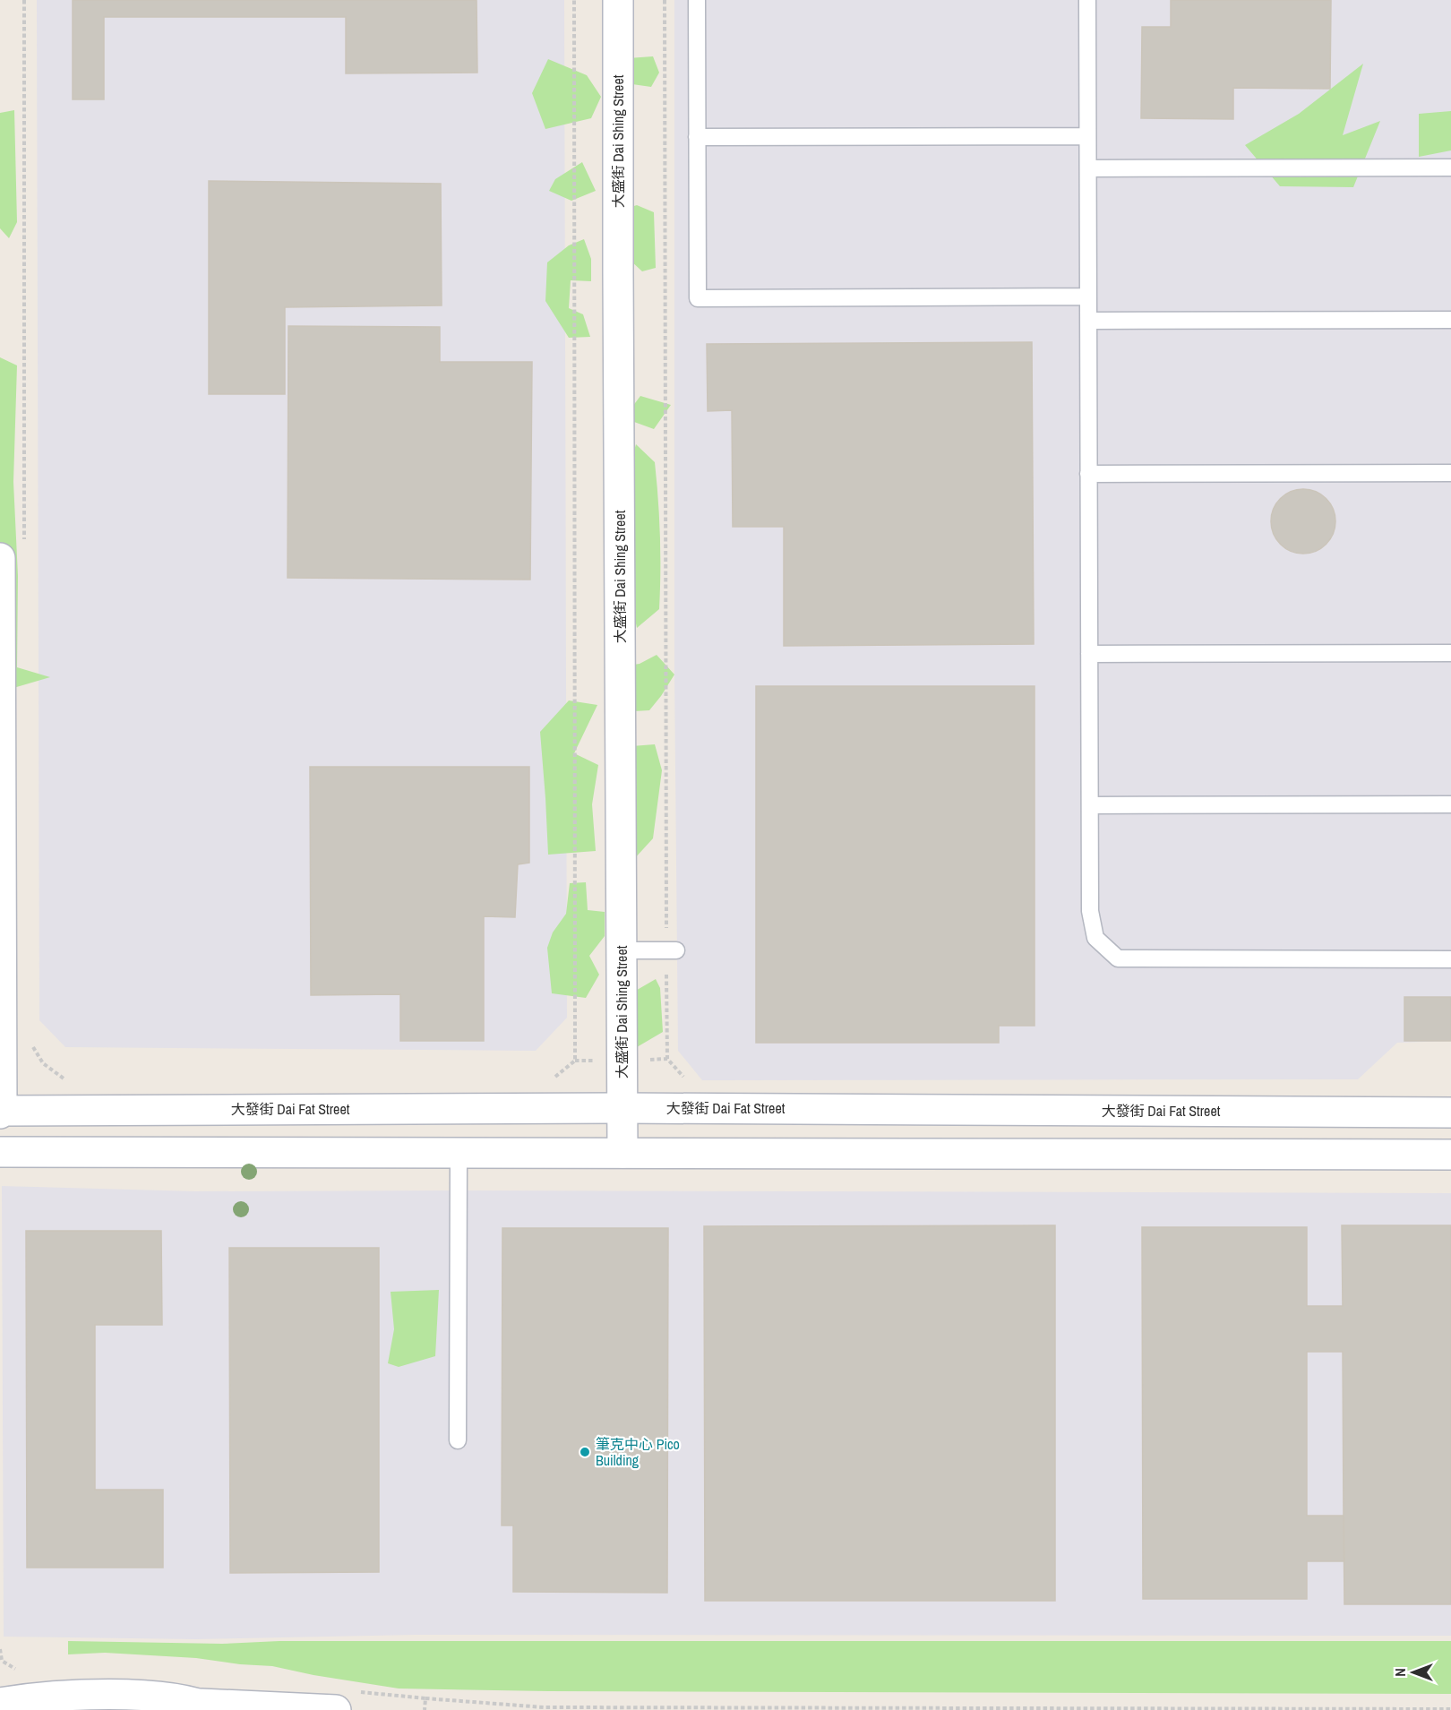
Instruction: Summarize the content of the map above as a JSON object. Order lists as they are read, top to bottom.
{
  "streets": {
    "street": ["大盛街 Dai Shing Street", "大發街 Dai Fat Street"]
  },
  "crossings": [
    ["大盛街 Dai Shing Street", "大發街 Dai Fat Street"]
  ],
  "places": ["筆克中心 Pico Building"],
  "north": "left"
}
